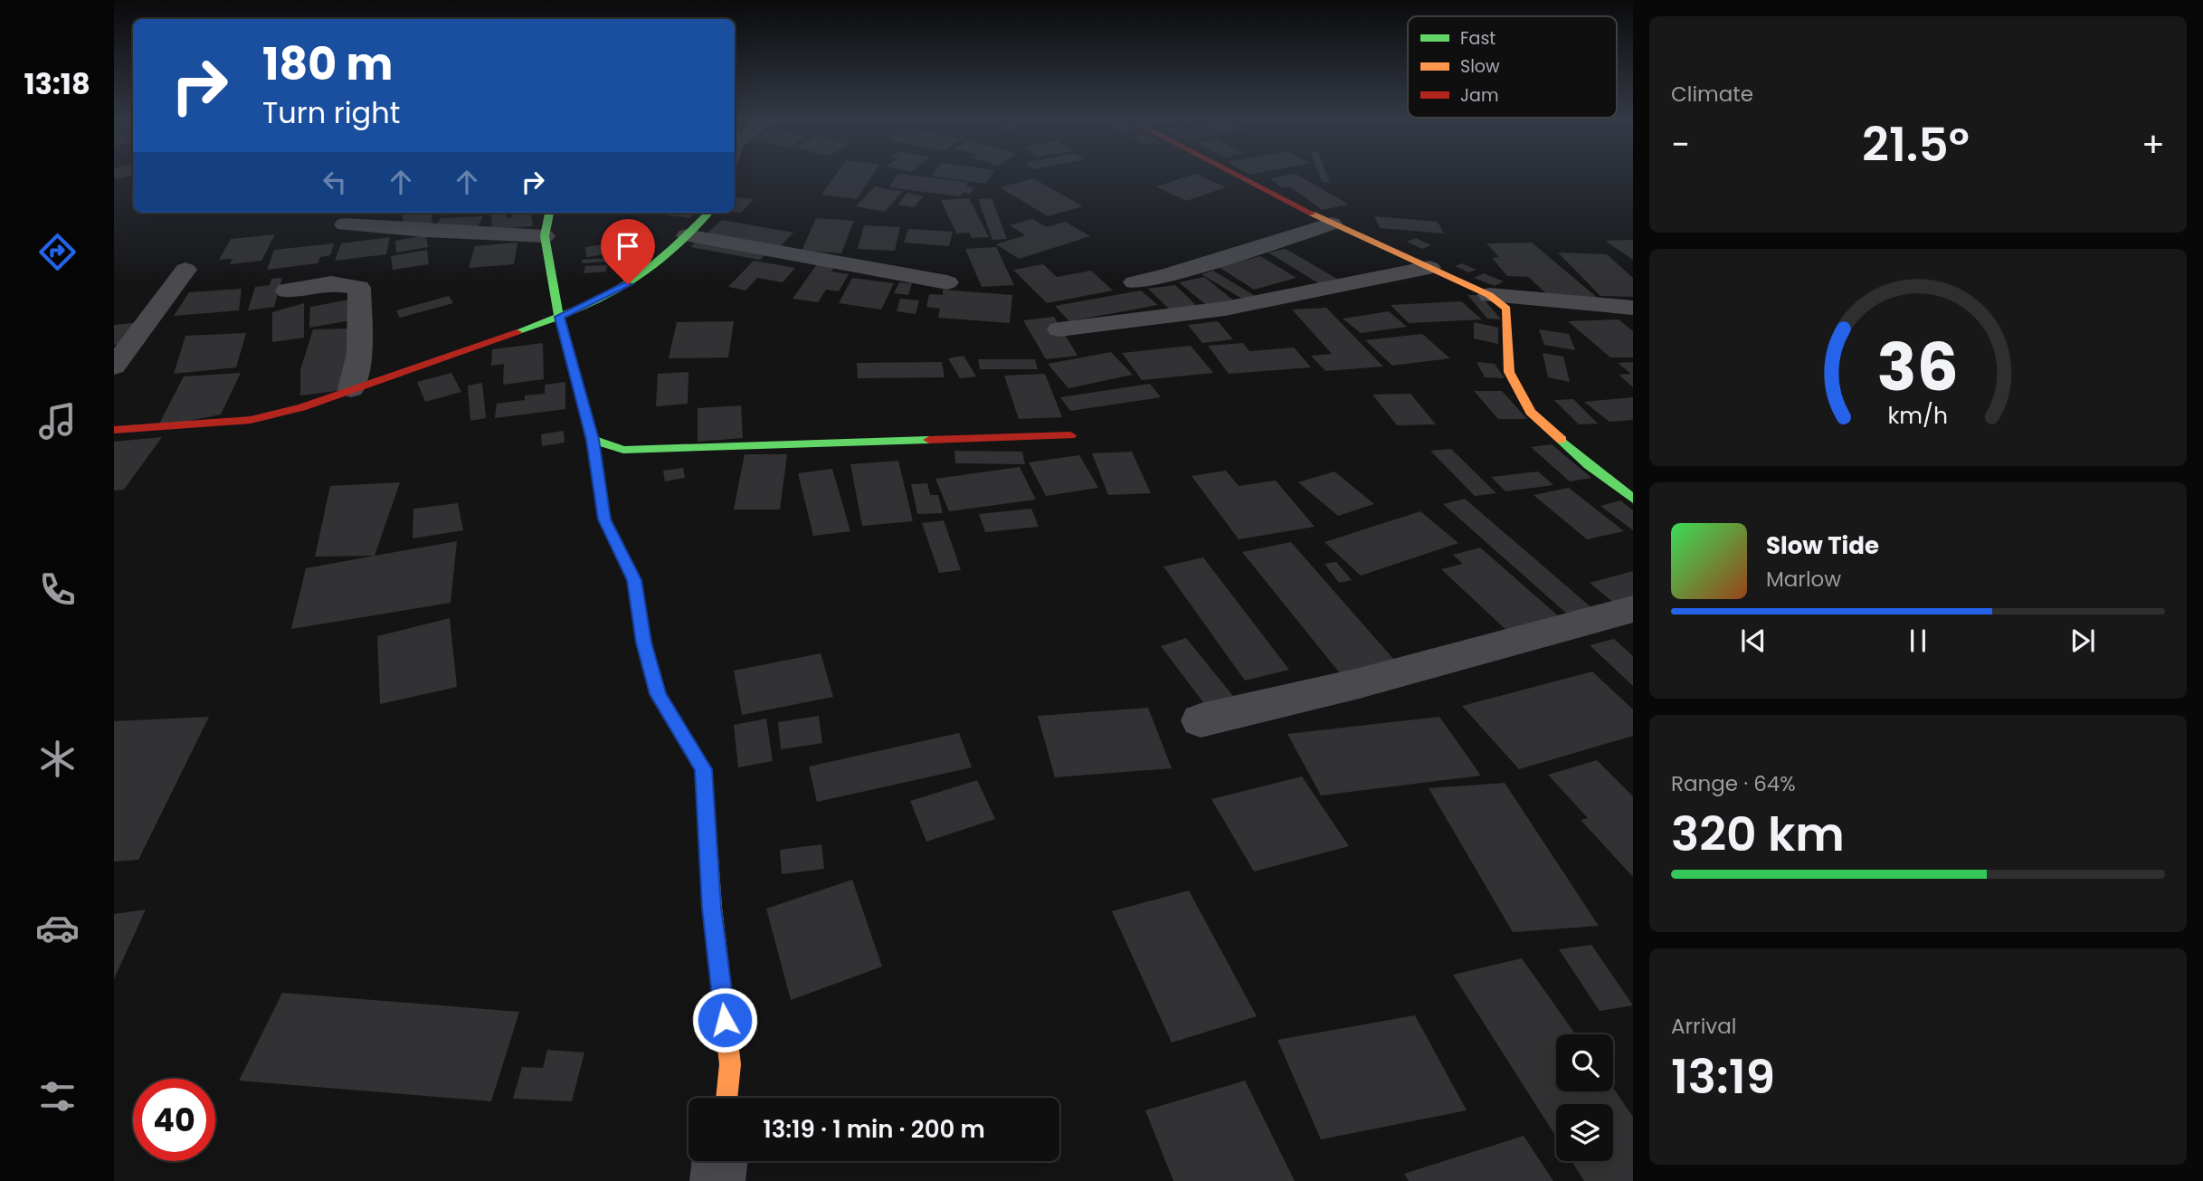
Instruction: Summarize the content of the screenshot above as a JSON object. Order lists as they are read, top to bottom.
{
  "legend": ["Fast", "Slow", "Jam"],
  "page": {
    "tabs": "13:18",
    "tile": [
      "Climate",
      ["Range · 64%", "320 km"],
      ["Arrival", "13:19"]
    ],
    "turn": ["180 m", "Turn right"],
    "heat": ["−", "21.5°", "+"],
    "song": ["Slow Tide", "Marlow"],
    "limit": "40",
    "trip": "13:19 · 1 min · 200 m",
    "gauge": ["36", "km/h"]
  }
}
